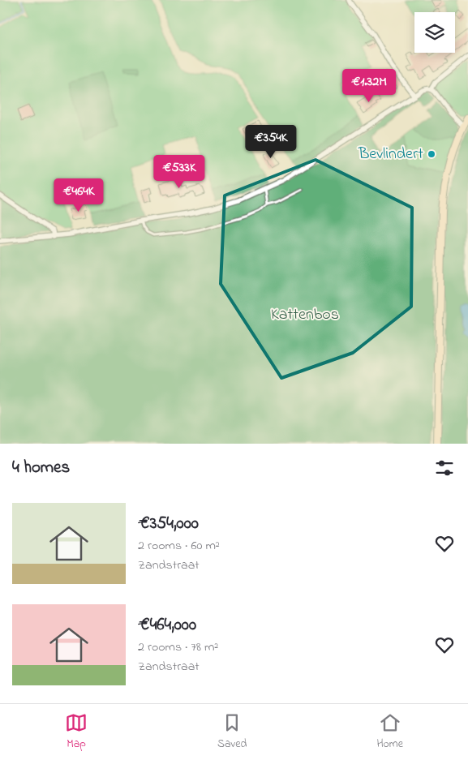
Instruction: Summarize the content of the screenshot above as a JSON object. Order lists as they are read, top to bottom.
{
  "parks": ["Kattenbos"],
  "places": ["Bevlindert"],
  "page": {
    "price": [
      "€1.32M",
      "€354K",
      "€533K",
      "€464K"
    ],
    "heading": "4 homes",
    "list": [
      {
        "name": "€354,000",
        "note": "2 rooms · 60 m² · Zandstraat"
      },
      {
        "name": "€464,000",
        "note": "2 rooms · 78 m² · Zandstraat"
      }
    ],
    "tabs": ["Map", "Saved", "Home"]
  }
}
